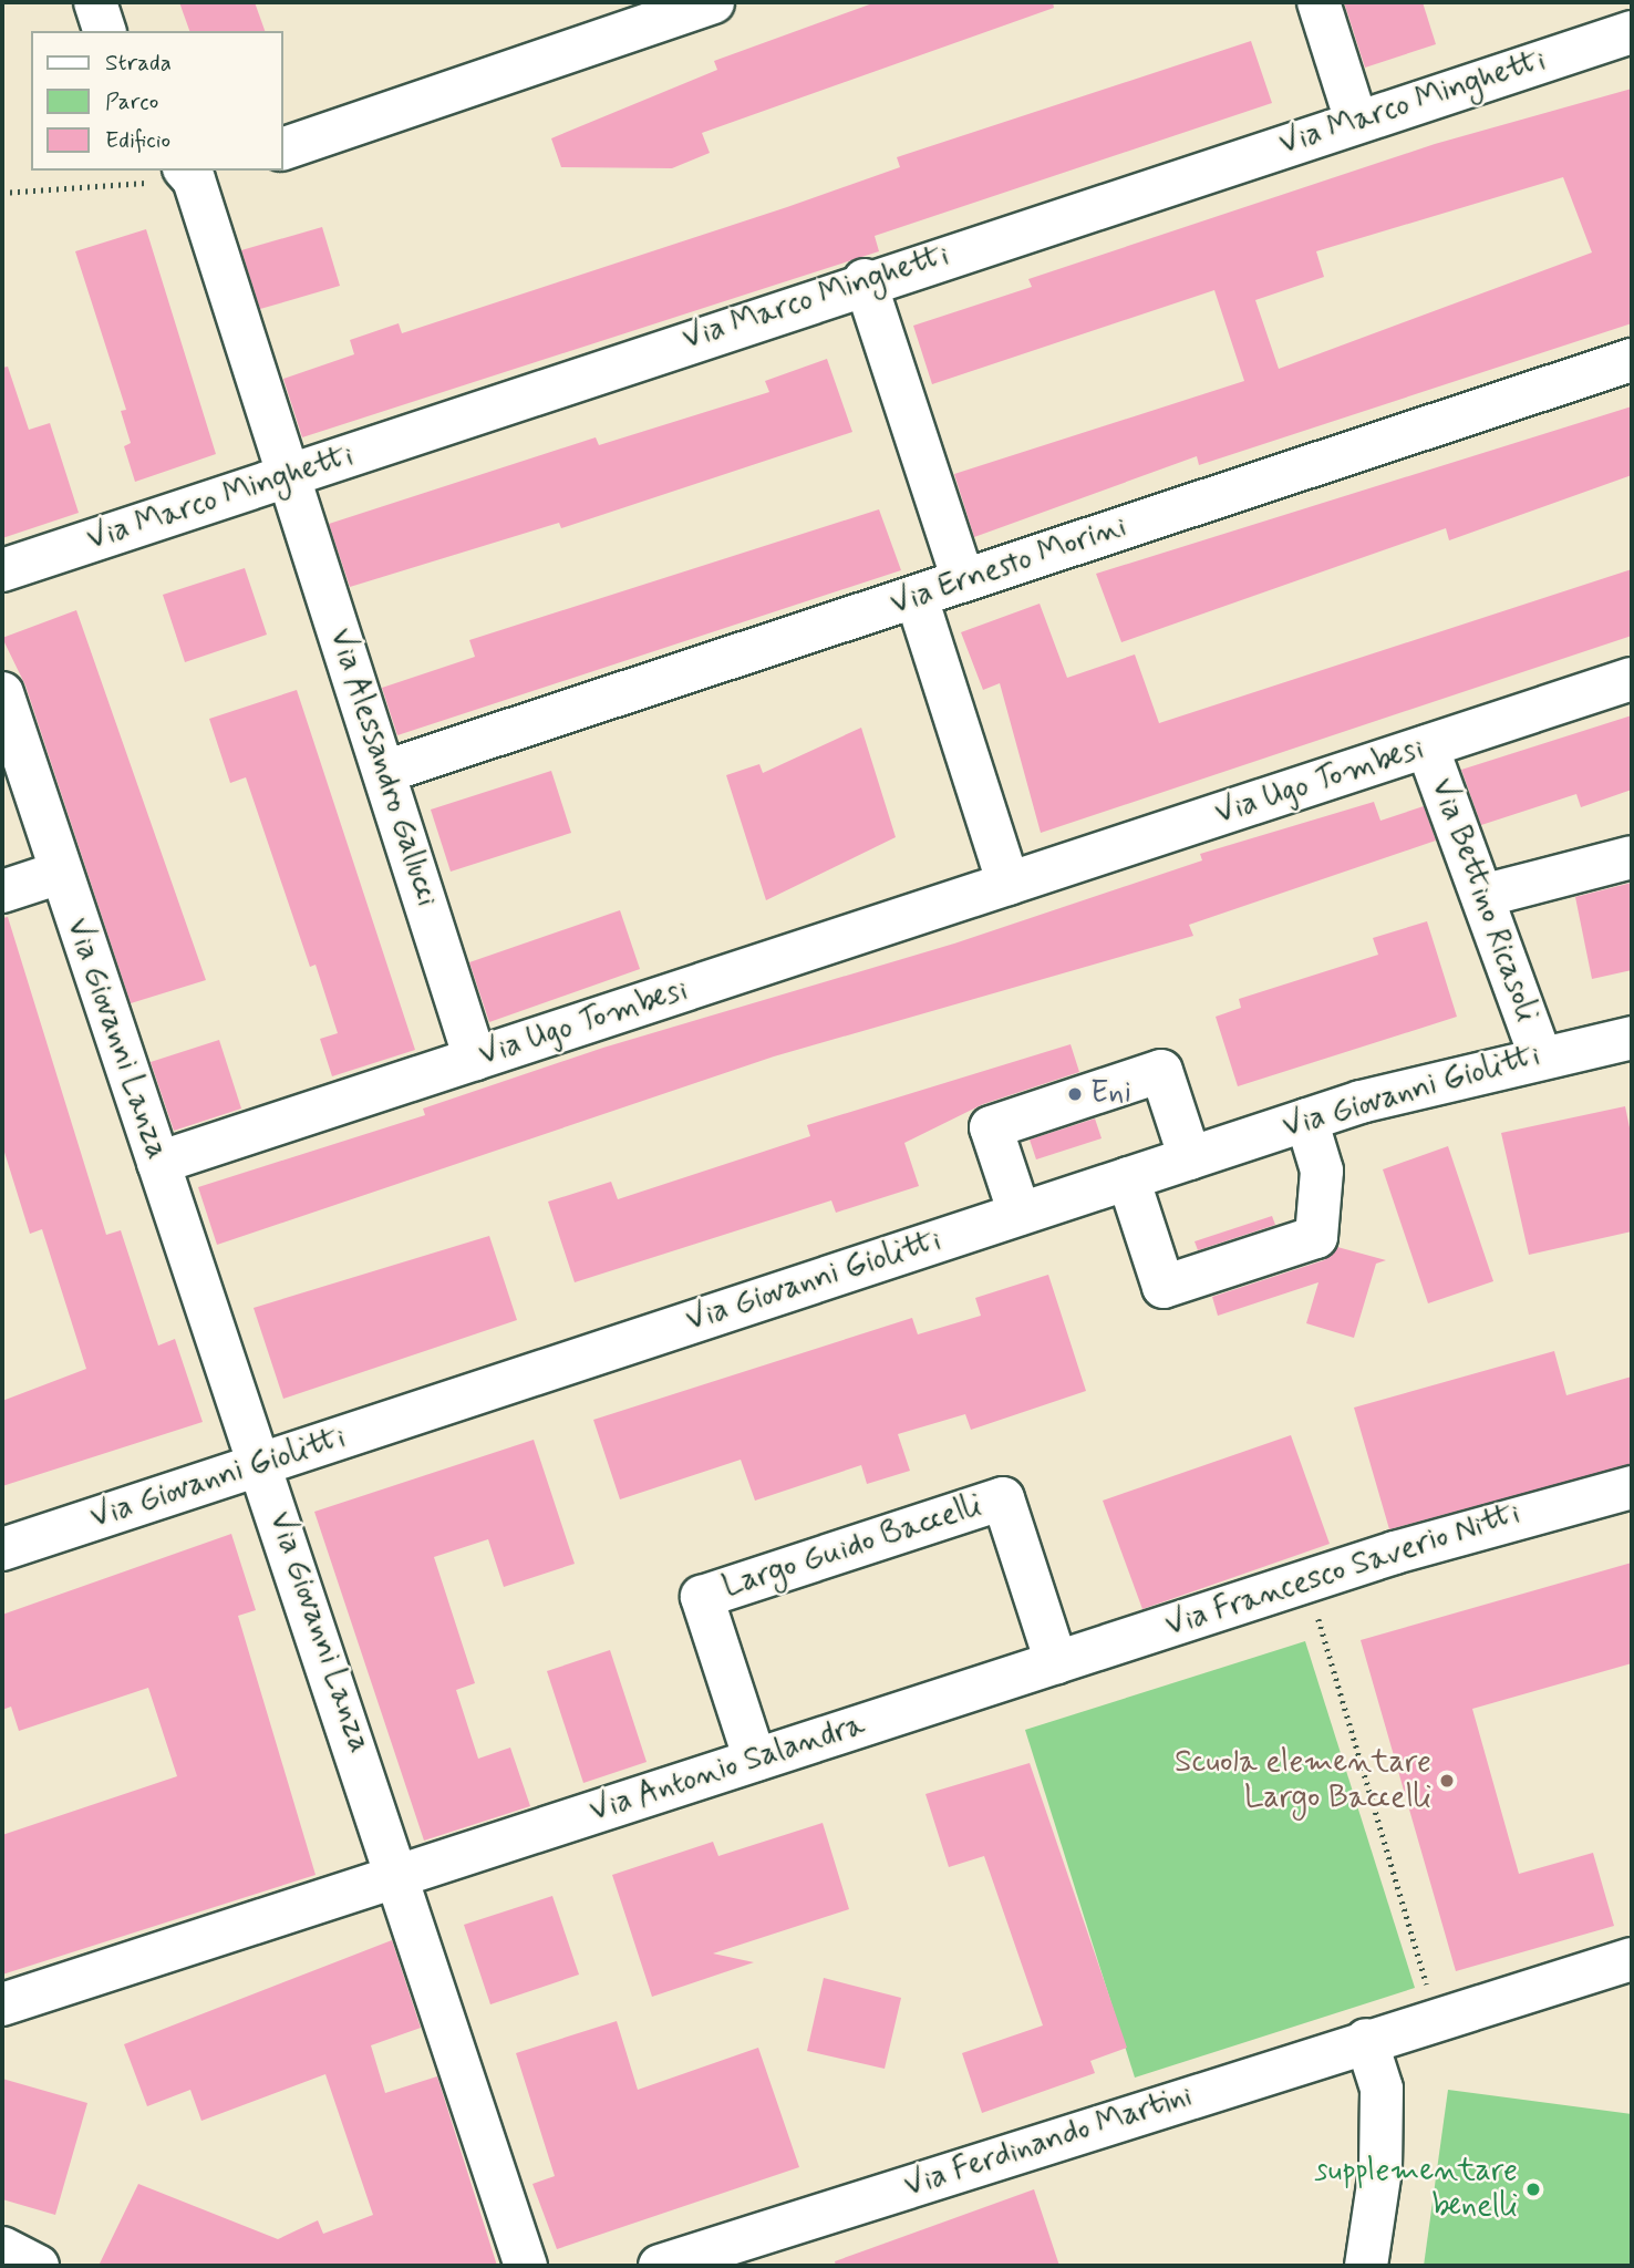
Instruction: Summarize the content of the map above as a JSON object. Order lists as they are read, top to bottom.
{
  "streets": {
    "street": [
      "Via Marco Minghetti",
      "Via Ernesto Morini",
      "Via Alessandro Gallucci",
      "Via Ugo Tombesi",
      "Via Bettino Ricasoli",
      "Via Giovanni Lanza",
      "Via Giovanni Giolitti",
      "Largo Guido Baccelli",
      "Via Francesco Saverio Nitti",
      "Via Antonio Salandra",
      "Via Ferdinando Martini"
    ]
  },
  "crossings": [
    ["Via Marco Minghetti", "Via Alessandro Gallucci"],
    ["Via Ernesto Morini", "Via Alessandro Gallucci"],
    ["Via Alessandro Gallucci", "Via Ugo Tombesi"],
    ["Via Ugo Tombesi", "Via Bettino Ricasoli"],
    ["Via Ugo Tombesi", "Via Giovanni Lanza"],
    ["Via Bettino Ricasoli", "Via Giovanni Giolitti"],
    ["Via Giovanni Lanza", "Via Giovanni Giolitti"],
    ["Via Giovanni Lanza", "Via Antonio Salandra"],
    ["Largo Guido Baccelli", "Via Francesco Saverio Nitti"],
    ["Largo Guido Baccelli", "Via Antonio Salandra"],
    ["Via Francesco Saverio Nitti", "Via Antonio Salandra"]
  ],
  "places": ["Eni", "Scuola elementare Largo Baccelli", "supplementare benelli"],
  "legend": ["Strada", "Parco", "Edificio"]
}
